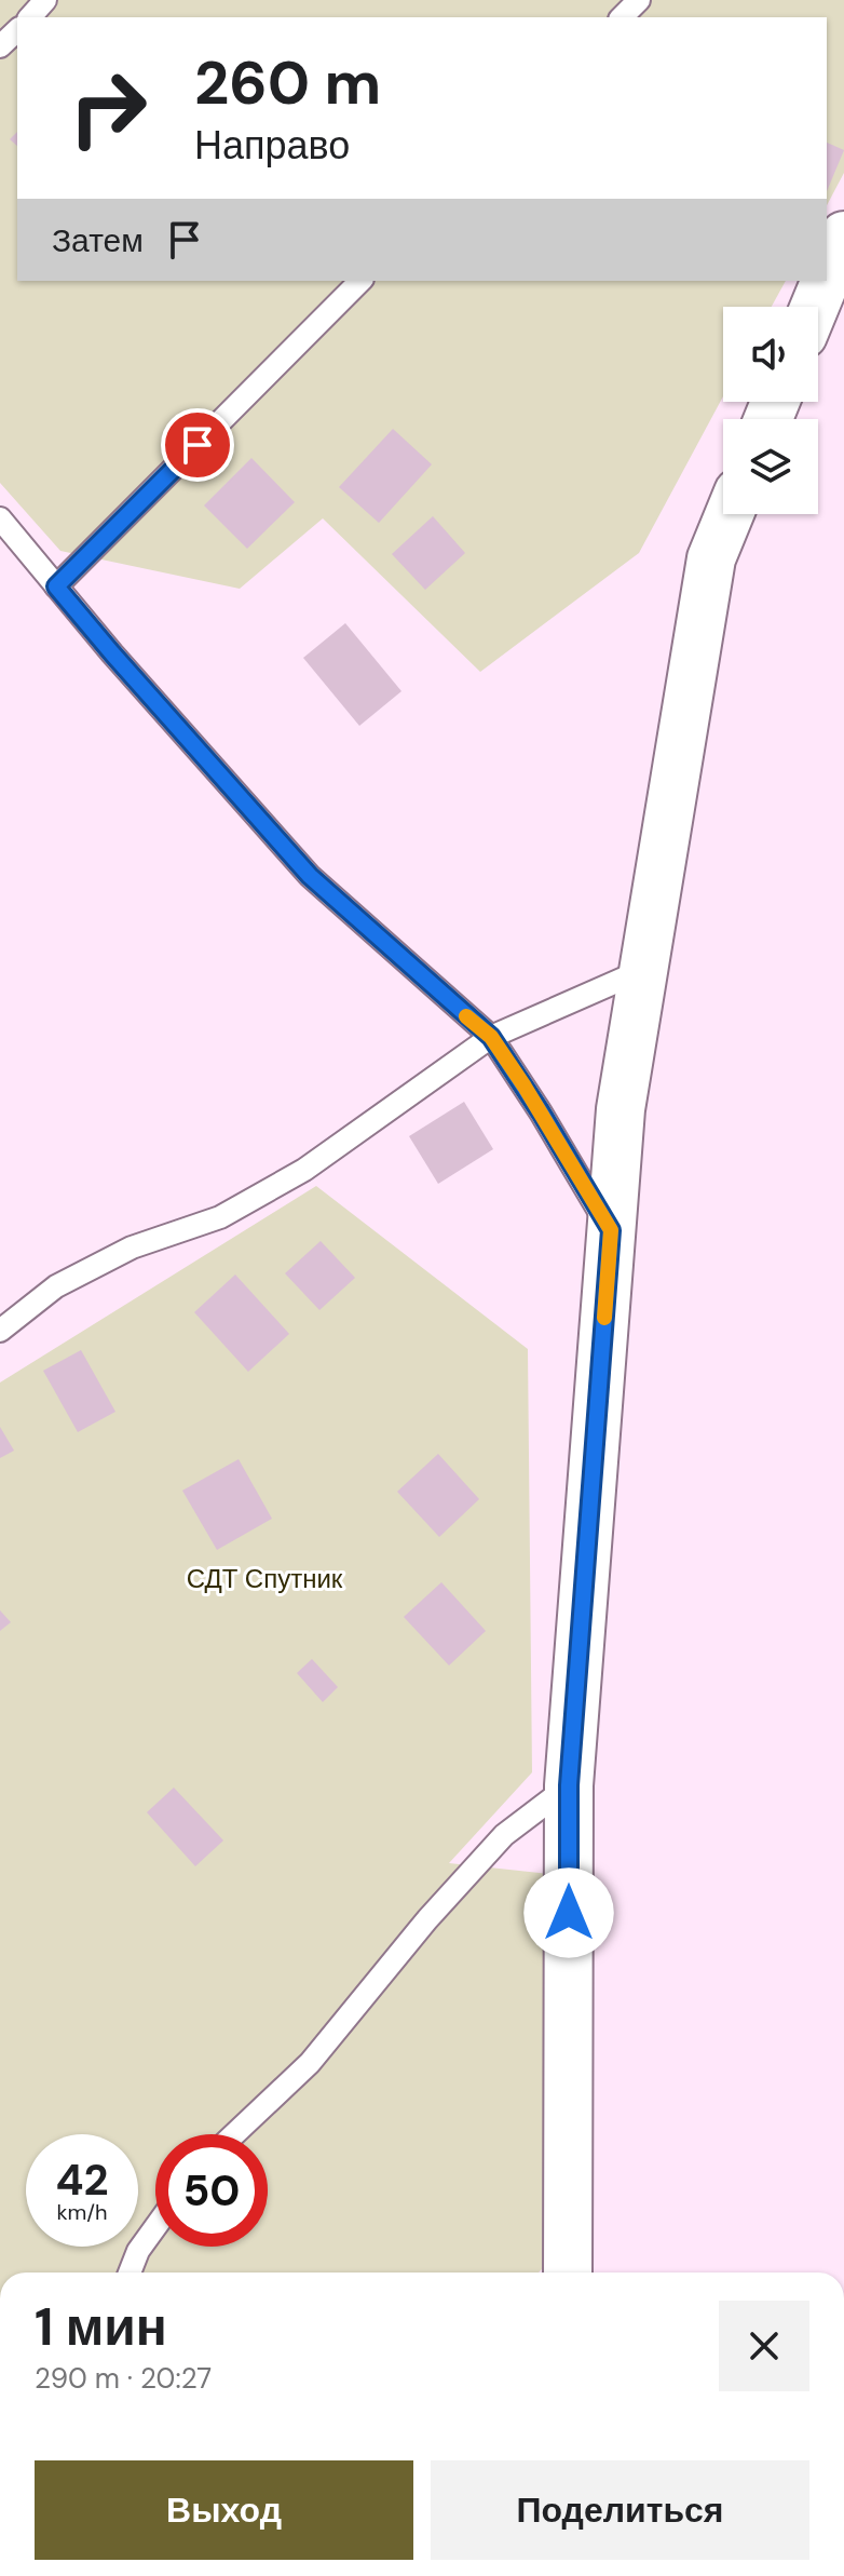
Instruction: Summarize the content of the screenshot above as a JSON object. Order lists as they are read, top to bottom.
{
  "parks": ["СДТ Спутник"],
  "page": {
    "turn": ["260 m", "Направо"],
    "then": "Затем",
    "speed": "42 km/h",
    "limit": "50",
    "heading": ["1 мин", "290 m · 20:27"],
    "buttons": ["Выход", "Поделиться"]
  }
}
